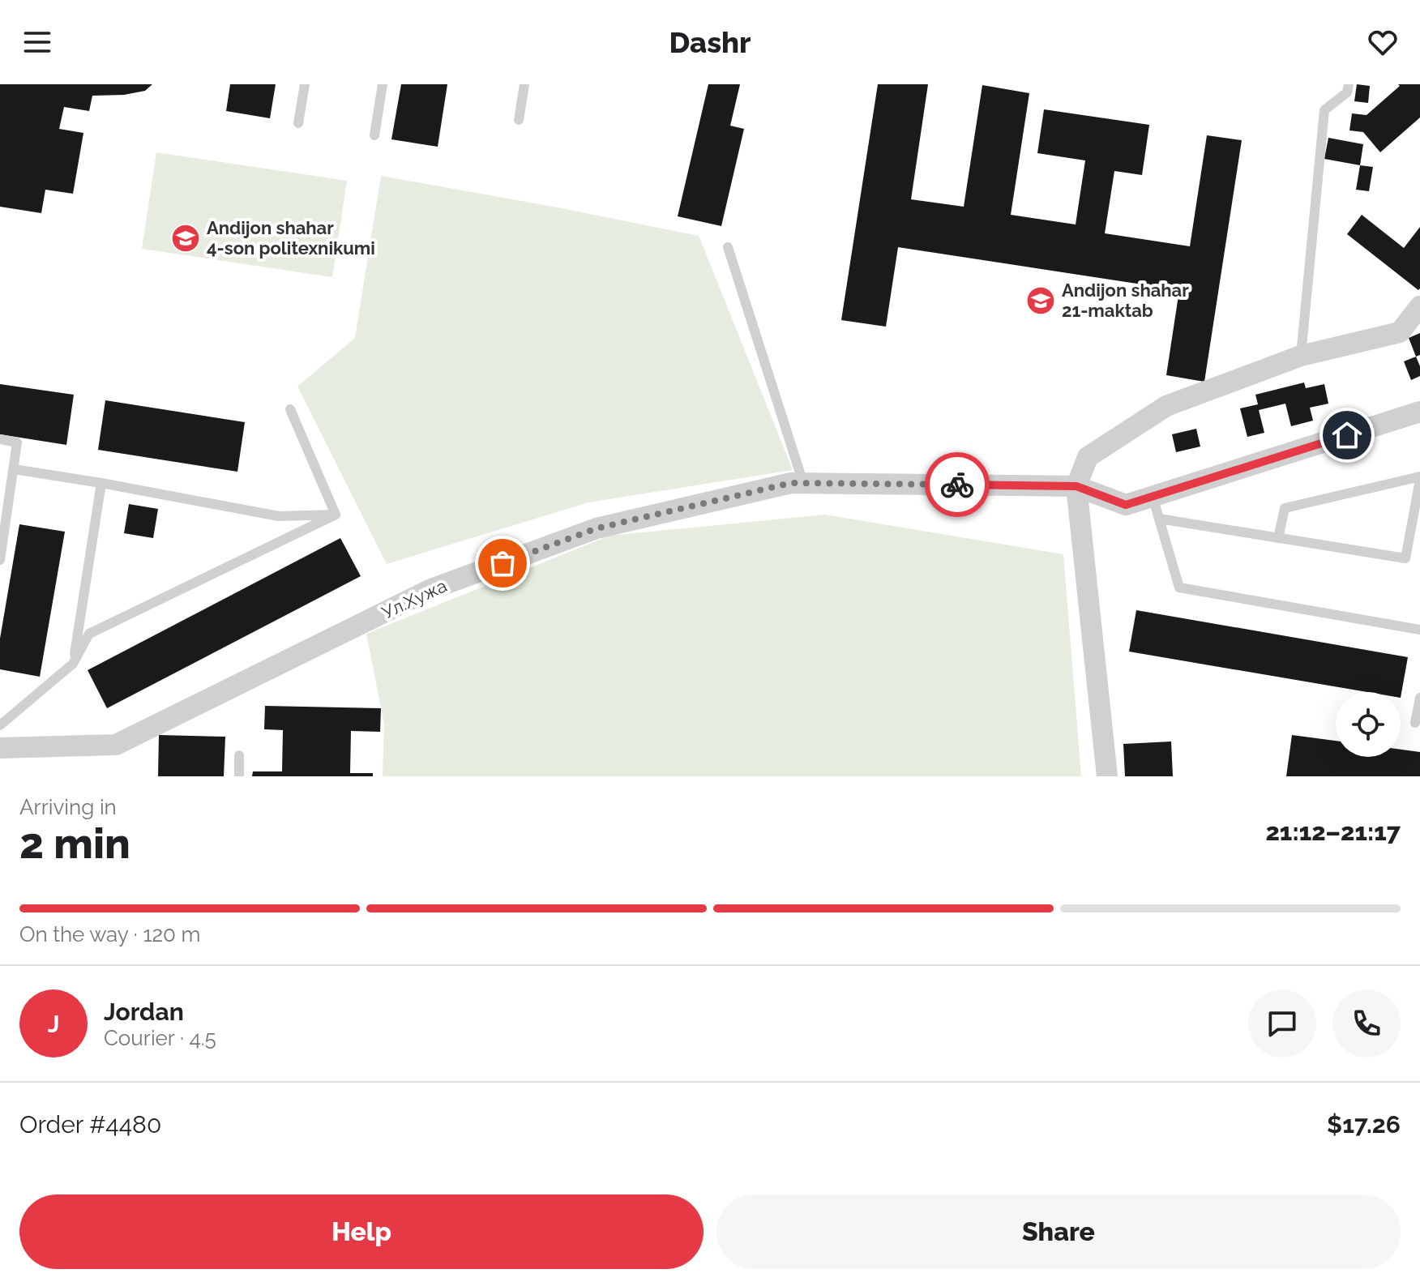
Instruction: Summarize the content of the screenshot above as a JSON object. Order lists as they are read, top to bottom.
{
  "streets": {
    "street": ["Ул.Хужа"]
  },
  "places": {
    "school or university": ["Andijon shahar 4-son politexnikumi", "Andijon shahar 21-maktab"]
  },
  "page": {
    "header": "Dashr",
    "heading": ["2 min", "Arriving in", "21:12–21:17"],
    "panel": [
      "Jordan",
      "Courier · 4.5",
      "Order #4480",
      "$17.26"
    ],
    "bar": "On the way · 120 m",
    "round": "J",
    "buttons": ["Help", "Share"]
  }
}
